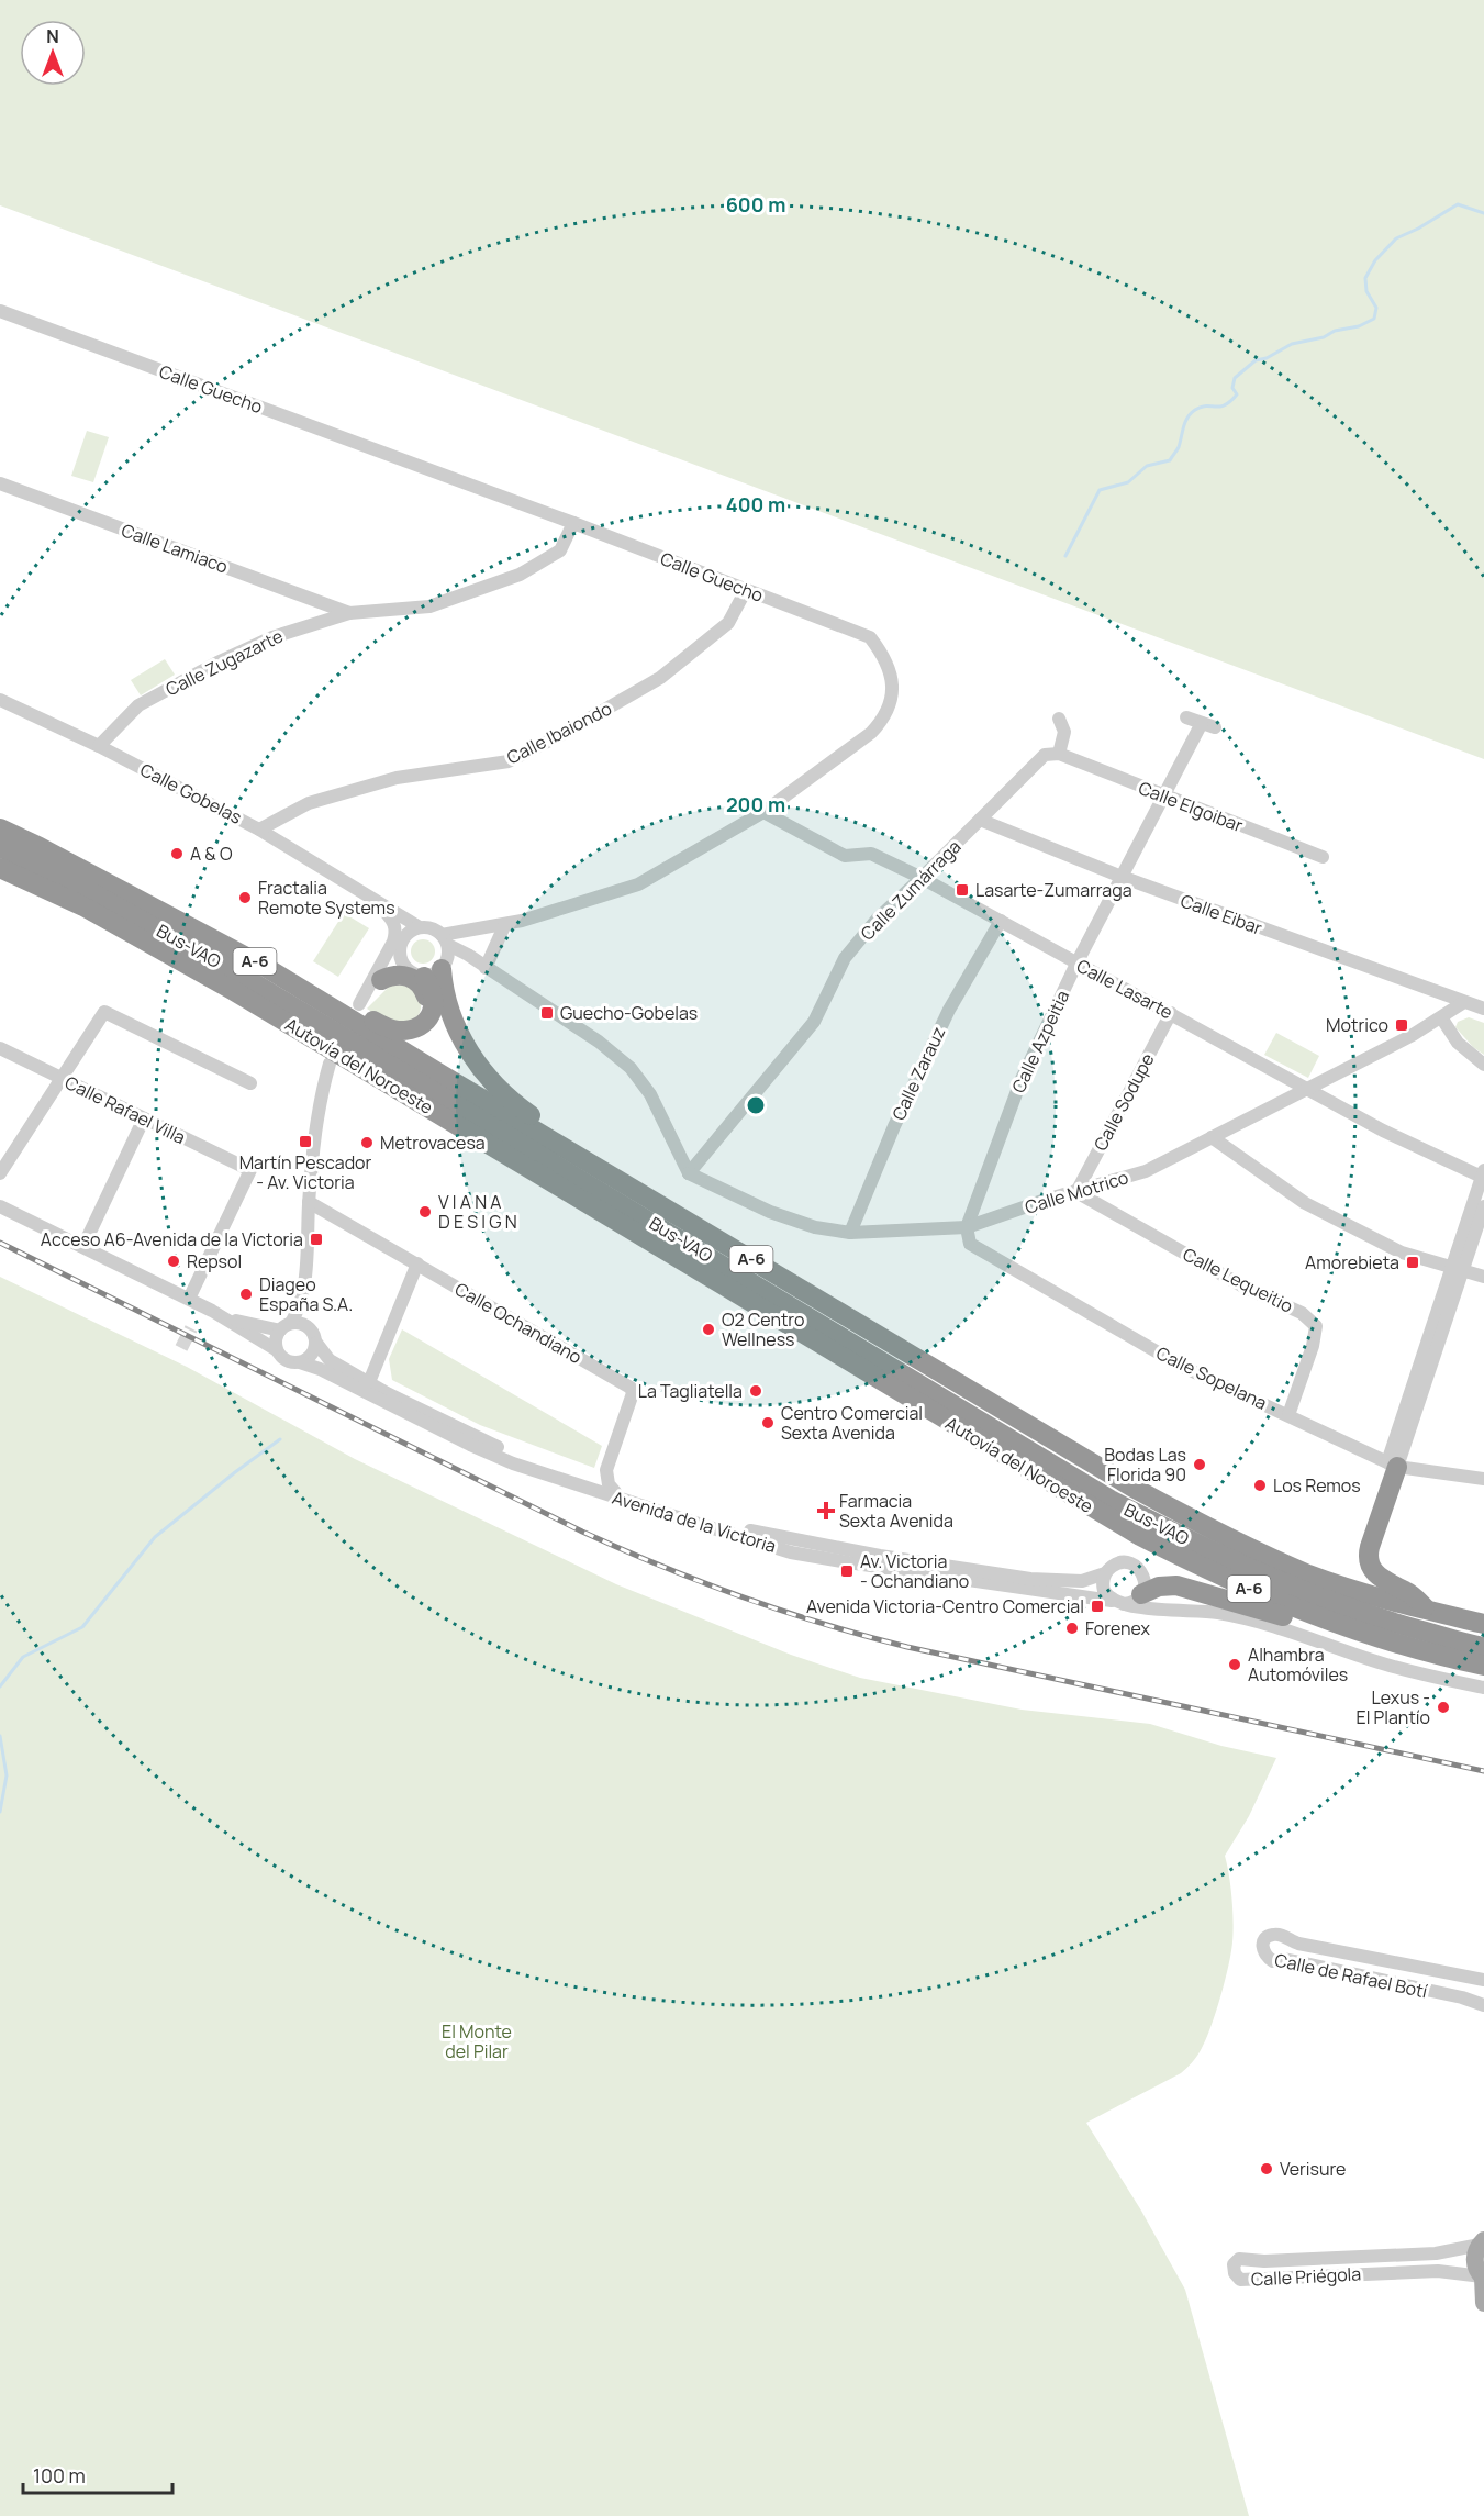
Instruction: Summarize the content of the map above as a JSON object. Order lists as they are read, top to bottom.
{
  "streets": {
    "highway": ["Bus-VAO", "A-6", "Autovía del Noroeste"],
    "street": [
      "Calle Guecho",
      "Calle Lamiaco",
      "Calle Zugazarte",
      "Calle Ibaiondo",
      "Calle Gobelas",
      "Calle Elgoibar",
      "Calle Zumárraga",
      "Calle Eibar",
      "Calle Lasarte",
      "Calle Azpeitia",
      "Calle Zarauz",
      "Calle Sodupe",
      "Calle Rafael Villa",
      "Calle Motrico",
      "Calle Lequeitio",
      "Calle Ochandiano",
      "Calle Sopelana",
      "Avenida de la Victoria",
      "Calle de Rafael Botí",
      "Calle Priégola"
    ]
  },
  "crossings": [
    ["Calle Guecho", "Calle Zugazarte"],
    ["Calle Guecho", "Calle Ibaiondo"],
    ["Calle Guecho", "Calle Gobelas"],
    ["Calle Guecho", "Calle Lasarte"],
    ["Calle Lamiaco", "Calle Zugazarte"],
    ["Calle Zugazarte", "Calle Gobelas"],
    ["Calle Ibaiondo", "Calle Gobelas"],
    ["Calle Elgoibar", "Calle Zumárraga"],
    ["Calle Elgoibar", "Calle Azpeitia"],
    ["Calle Zumárraga", "Calle Eibar"],
    ["Calle Zumárraga", "Calle Lasarte"],
    ["Calle Zumárraga", "Calle Motrico"],
    ["Calle Eibar", "Calle Azpeitia"],
    ["Calle Eibar", "Calle Motrico"],
    ["Calle Lasarte", "Calle Azpeitia"],
    ["Calle Lasarte", "Calle Zarauz"],
    ["Calle Lasarte", "Calle Sodupe"],
    ["Calle Lasarte", "Calle Motrico"],
    ["Calle Azpeitia", "Calle Motrico"],
    ["Calle Azpeitia", "Calle Sopelana"],
    ["Calle Zarauz", "Calle Motrico"],
    ["Calle Sodupe", "Calle Motrico"],
    ["Calle Sodupe", "Calle Lequeitio"],
    ["Calle Motrico", "Calle Lequeitio"],
    ["Calle Motrico", "Calle Sopelana"],
    ["Calle Lequeitio", "Calle Sopelana"],
    ["Calle Ochandiano", "Avenida de la Victoria"]
  ],
  "parks": ["El Monte del Pilar"],
  "places": {
    "other": [
      "A & O",
      "Fractalia Remote Systems",
      "Metrovacesa",
      "V I A N A D E S I G N",
      "Repsol",
      "Diageo España S.A.",
      "O2 Centro Wellness",
      "La Tagliatella",
      "Centro Comercial Sexta Avenida",
      "Bodas Las Florida 90",
      "Los Remos",
      "Forenex",
      "Alhambra Automóviles",
      "Lexus - El Plantío",
      "Verisure"
    ],
    "transit": [
      "Lasarte-Zumarraga",
      "Guecho-Gobelas",
      "Motrico",
      "Martín Pescador - Av. Victoria",
      "Acceso A6-Avenida de la Victoria",
      "Amorebieta",
      "Av. Victoria - Ochandiano",
      "Avenida Victoria-Centro Comercial"
    ],
    "health": ["Farmacia Sexta Avenida"]
  },
  "scale_bar": "100 m",
  "north": "top",
  "rings": ["600 m", "400 m", "200 m"]
}
